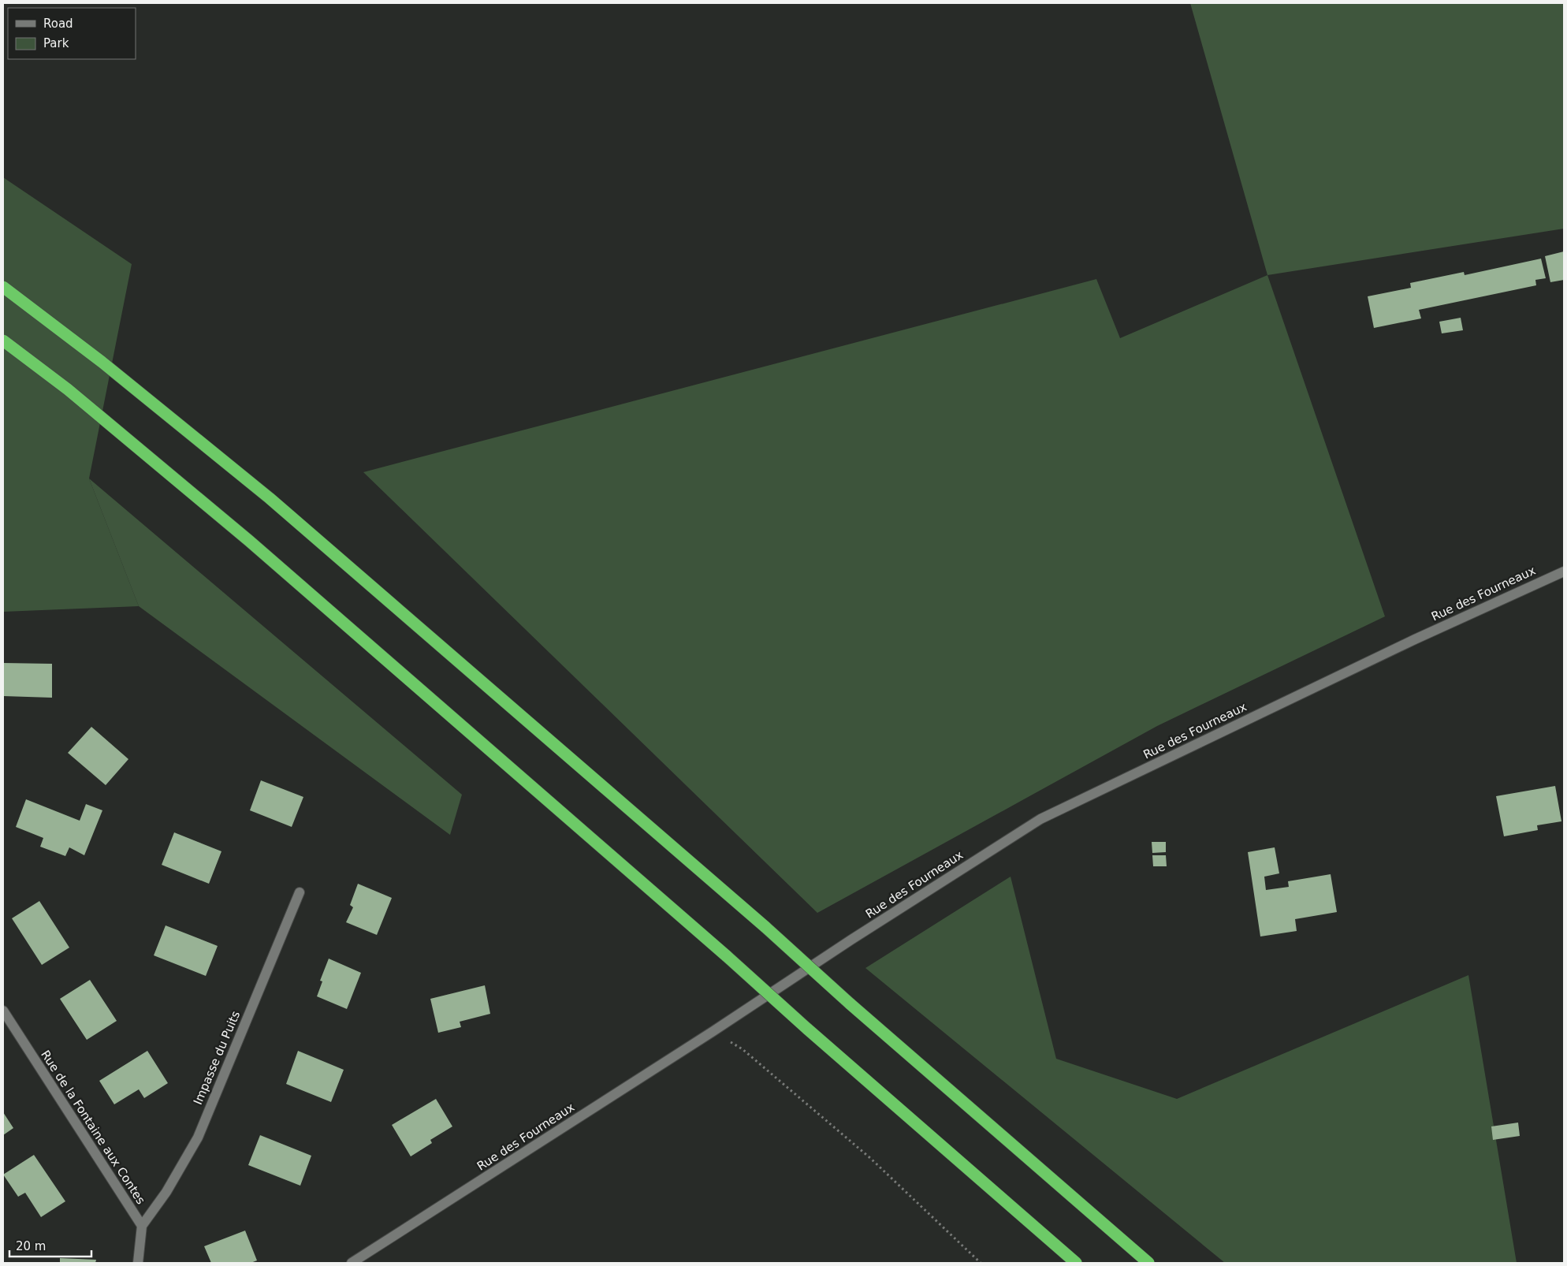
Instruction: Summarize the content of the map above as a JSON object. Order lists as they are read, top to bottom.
{
  "streets": {
    "street": ["Rue des Fourneaux", "Impasse du Puits", "Rue de la Fontaine aux Contes"]
  },
  "crossings": [
    ["Impasse du Puits", "Rue de la Fontaine aux Contes"]
  ],
  "legend": ["Road", "Park"],
  "scale_bar": "20 m"
}
